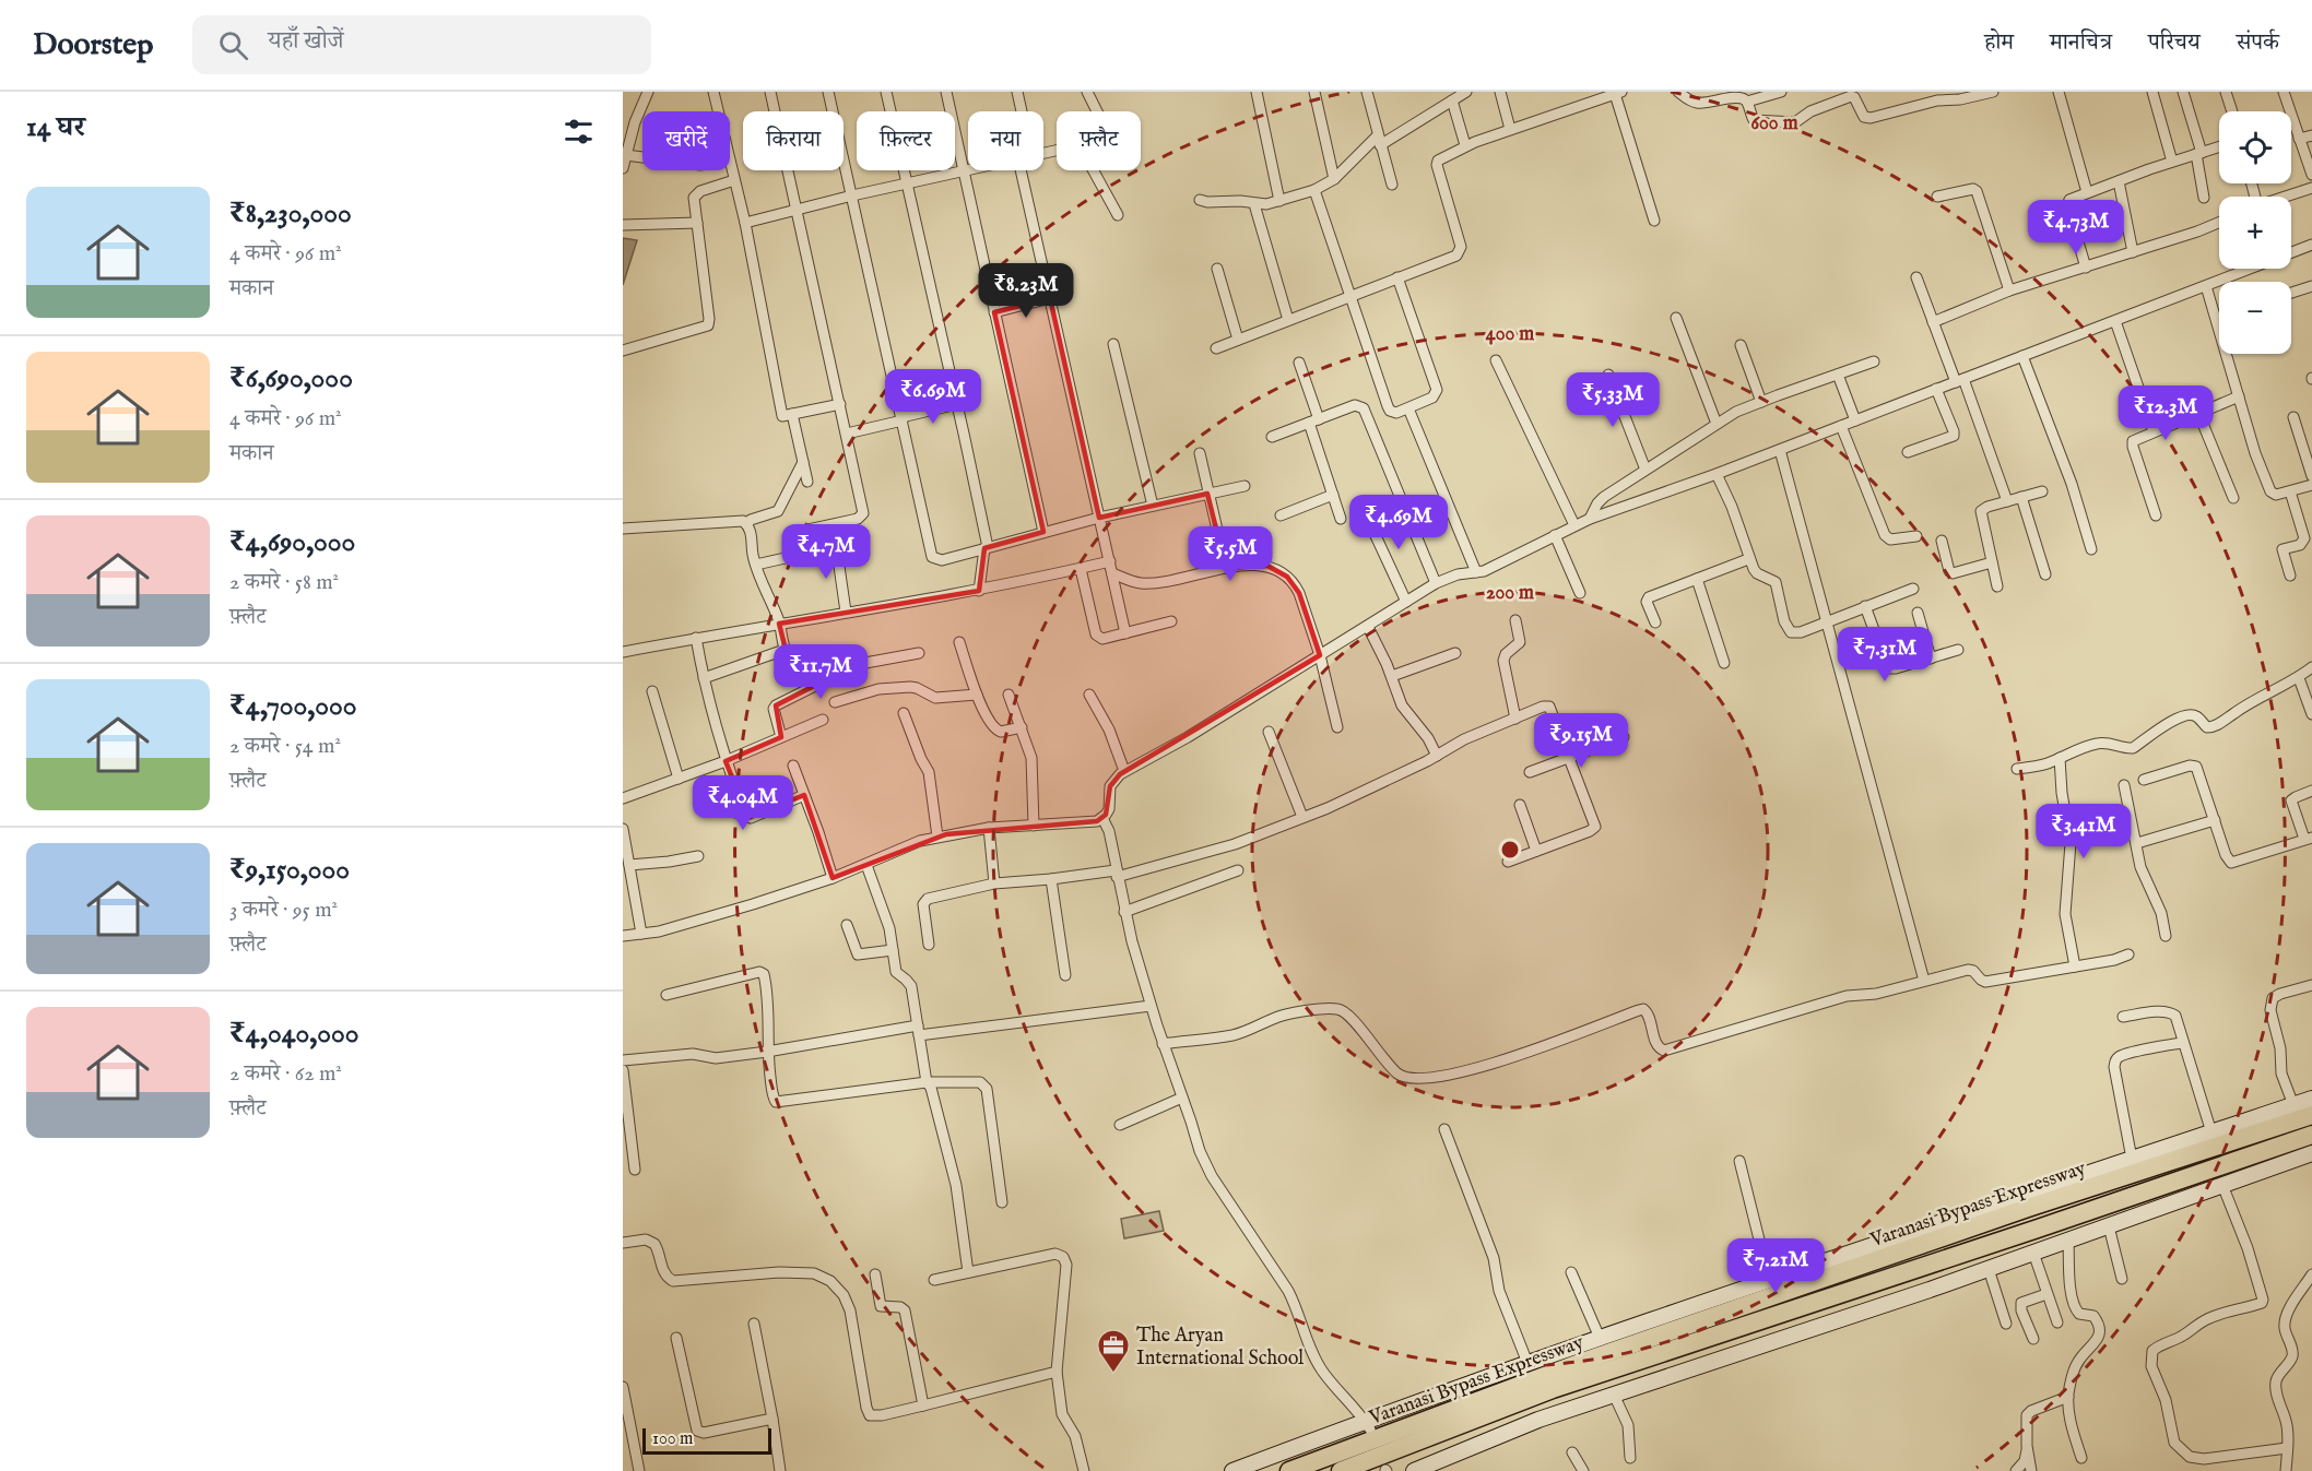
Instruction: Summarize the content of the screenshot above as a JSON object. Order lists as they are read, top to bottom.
{
  "streets": {
    "highway": ["Varanasi Bypass Expressway"]
  },
  "places": {
    "office": ["The Aryan International School"]
  },
  "scale_bar": "100 m",
  "page": {
    "header": "Doorstep",
    "search": "यहाँ खोजें",
    "nav": [
      "होम",
      "मानचित्र",
      "परिचय",
      "संपर्क"
    ],
    "heading": "14 घर",
    "map_buttons": ["+", "−"],
    "chip": [
      "खरीदें",
      "किराया",
      "फ़िल्टर",
      "नया",
      "फ़्लैट"
    ],
    "list": [
      {
        "name": "₹8,230,000",
        "note": "4 कमरे · 96 m² · मकान"
      },
      {
        "name": "₹6,690,000",
        "note": "4 कमरे · 96 m² · मकान"
      },
      {
        "name": "₹4,690,000",
        "note": "2 कमरे · 58 m² · फ़्लैट"
      },
      {
        "name": "₹4,700,000",
        "note": "2 कमरे · 54 m² · फ़्लैट"
      },
      {
        "name": "₹9,150,000",
        "note": "3 कमरे · 95 m² · फ़्लैट"
      },
      {
        "name": "₹4,040,000",
        "note": "2 कमरे · 62 m² · फ़्लैट"
      }
    ],
    "price": [
      "₹4.73M",
      "₹8.23M",
      "₹6.69M",
      "₹5.33M",
      "₹12.3M",
      "₹4.69M",
      "₹4.7M",
      "₹5.5M",
      "₹7.31M",
      "₹11.7M",
      "₹9.15M",
      "₹4.04M",
      "₹3.41M",
      "₹7.21M"
    ],
    "scale": "100 m"
  },
  "rings": ["600 m", "400 m", "200 m"]
}
